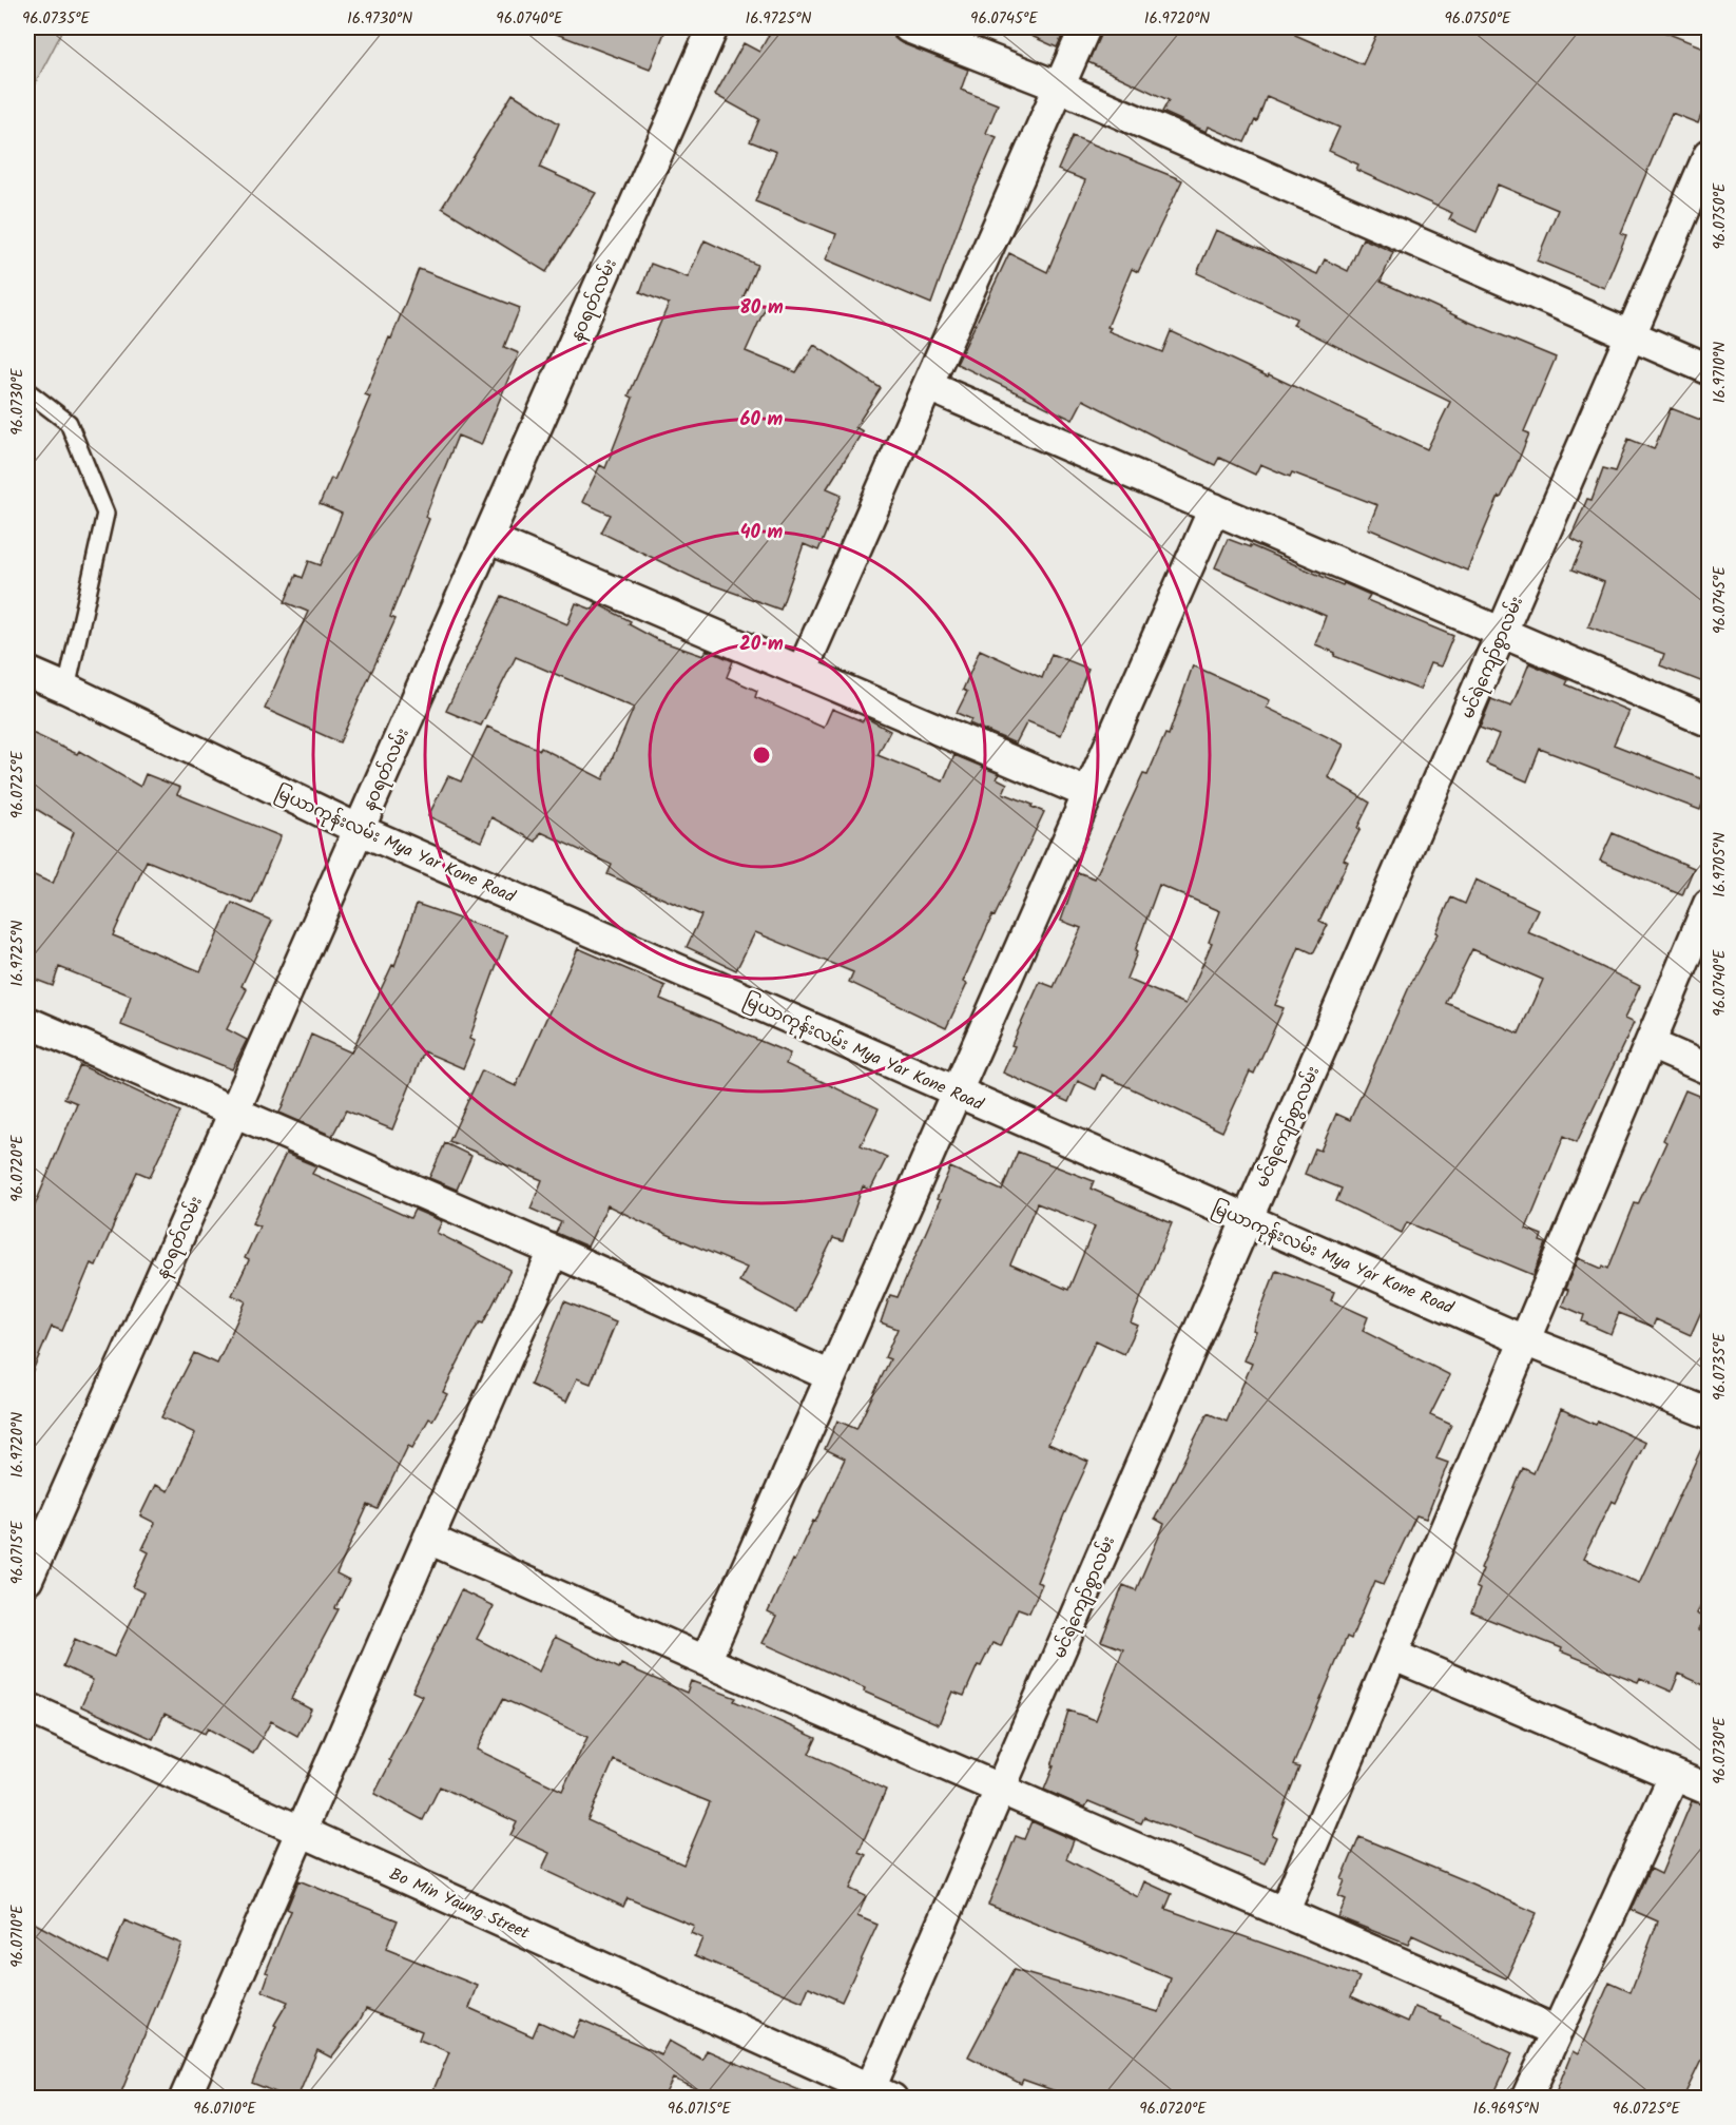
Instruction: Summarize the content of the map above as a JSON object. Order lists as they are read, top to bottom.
{
  "streets": {
    "street": [
      "နဝရတ်လမ်း",
      "မင်ရဲကျော်စွာလမ်း",
      "မြယာကုန်းလမ်း Mya Yar Kone Road",
      "Bo Min Yaung Street"
    ]
  },
  "crossings": [
    ["နဝရတ်လမ်း", "မြယာကုန်းလမ်း Mya Yar Kone Road"],
    ["မင်ရဲကျော်စွာလမ်း", "မြယာကုန်းလမ်း Mya Yar Kone Road"],
    ["မင်ရဲကျော်စွာလမ်း", "Bo Min Yaung Street"]
  ],
  "coordinates": [
    "96.0735°E",
    "16.9730°N",
    "96.0740°E",
    "16.9725°N",
    "96.0745°E",
    "16.9720°N",
    "96.0750°E",
    "16.9710°N",
    "96.0730°E",
    "96.0725°E",
    "16.9705°N",
    "96.0720°E",
    "96.0715°E",
    "96.0710°E",
    "16.9695°N"
  ],
  "rings": [
    "80 m",
    "60 m",
    "40 m",
    "20 m"
  ]
}
